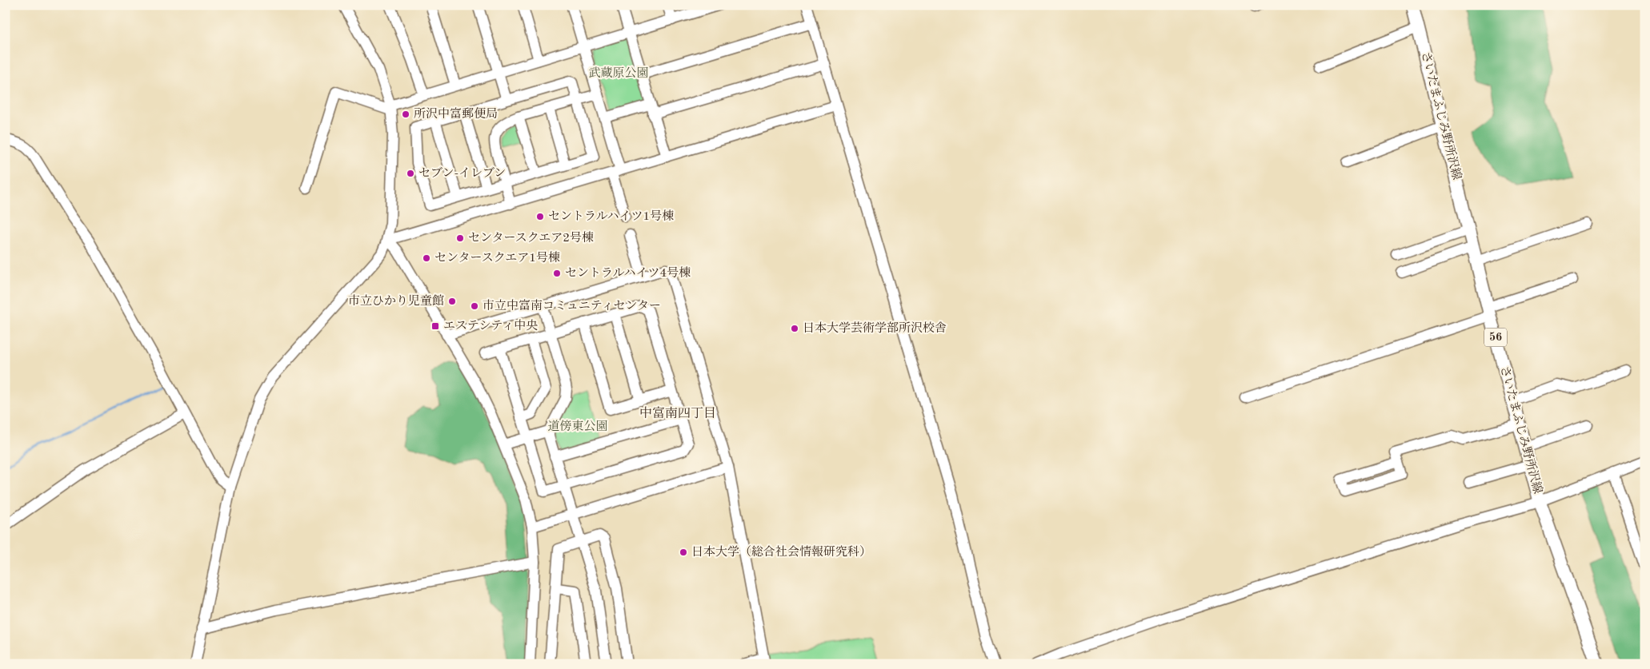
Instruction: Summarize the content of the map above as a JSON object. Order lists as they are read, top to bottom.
{
  "streets": {
    "main road": ["さいたまふじみ野所沢線", "56"]
  },
  "districts": ["中富南四丁目"],
  "parks": ["武蔵原公園", "道傍東公園"],
  "places": {
    "other": [
      "所沢中富郵便局",
      "セブン-イレブン",
      "セントラルハイツ1号棟",
      "センタースクエア2号棟",
      "センタースクエア1号棟",
      "セントラルハイツ4号棟",
      "市立ひかり児童館",
      "市立中富南コミュニティセンター",
      "日本大学芸術学部所沢校舎",
      "日本大学（総合社会情報研究科）"
    ],
    "transit": ["エステシティ中央"]
  }
}
